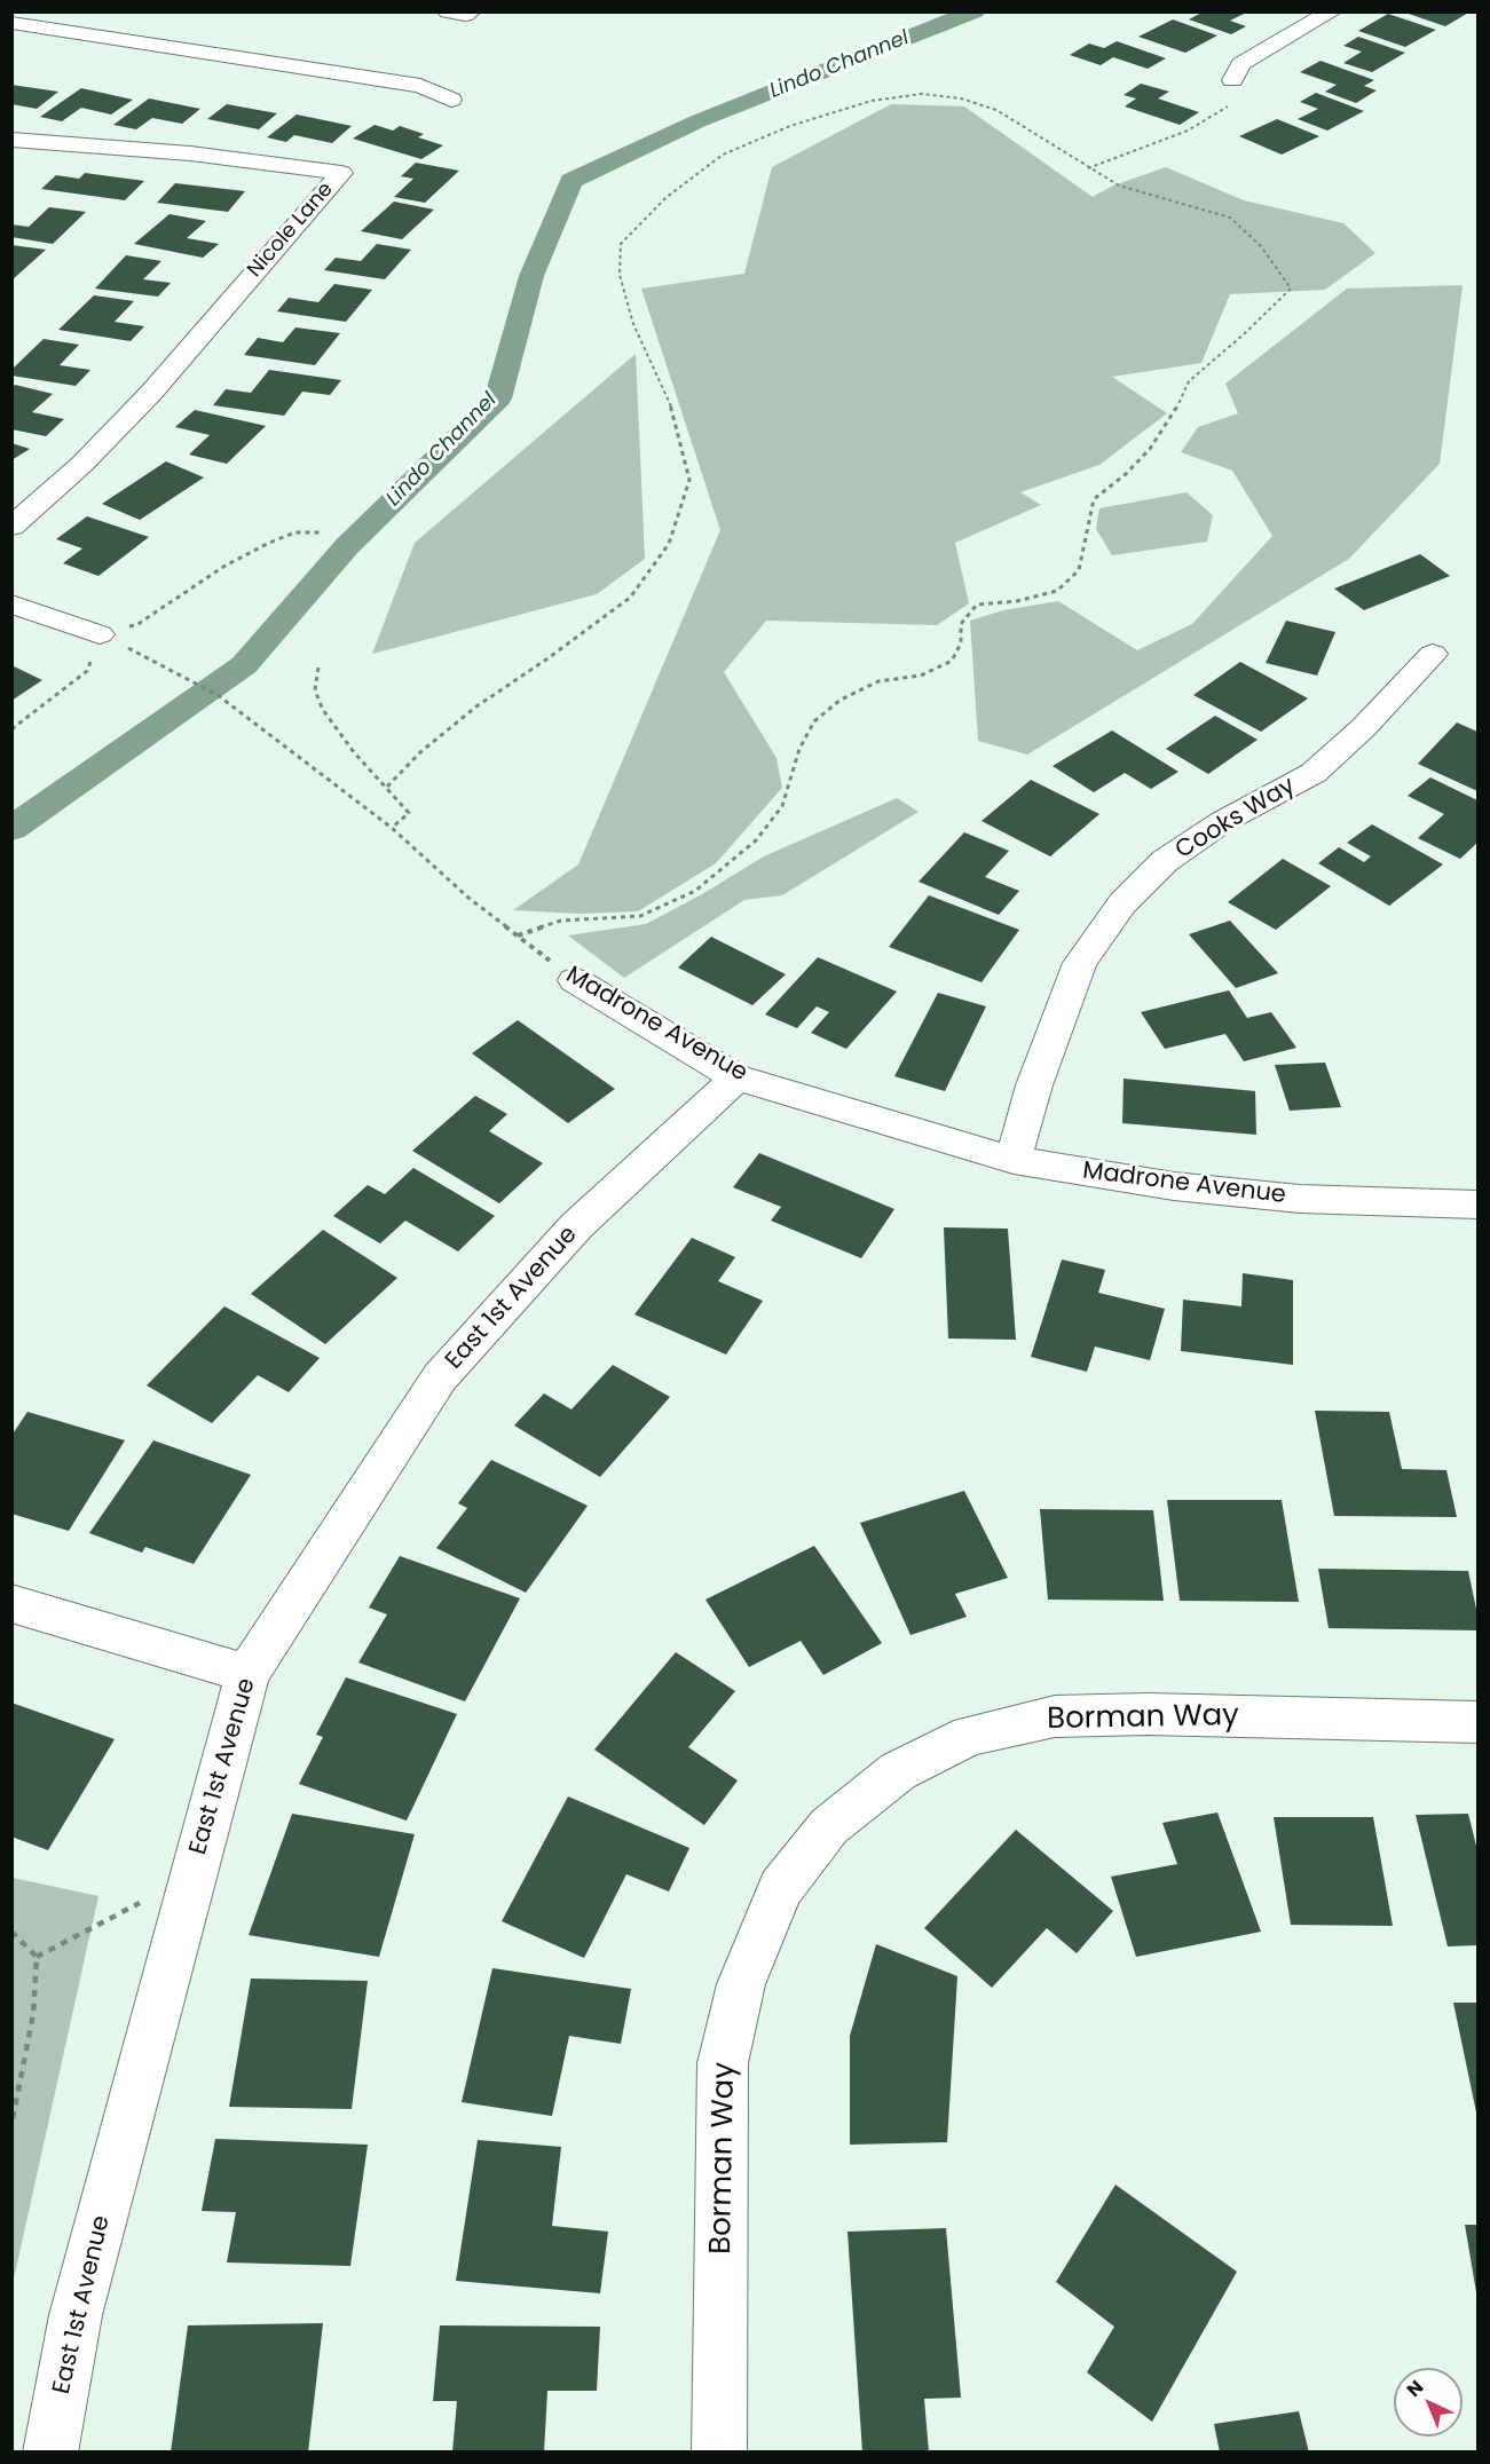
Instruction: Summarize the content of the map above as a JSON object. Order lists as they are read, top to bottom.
{
  "streets": {
    "street": [
      "Nicole Lane",
      "Cooks Way",
      "Madrone Avenue",
      "East 1st Avenue",
      "Borman Way"
    ]
  },
  "crossings": [
    ["Cooks Way", "Madrone Avenue"],
    ["Madrone Avenue", "East 1st Avenue"]
  ],
  "water": ["Lindo Channel"],
  "north": "top left"
}
